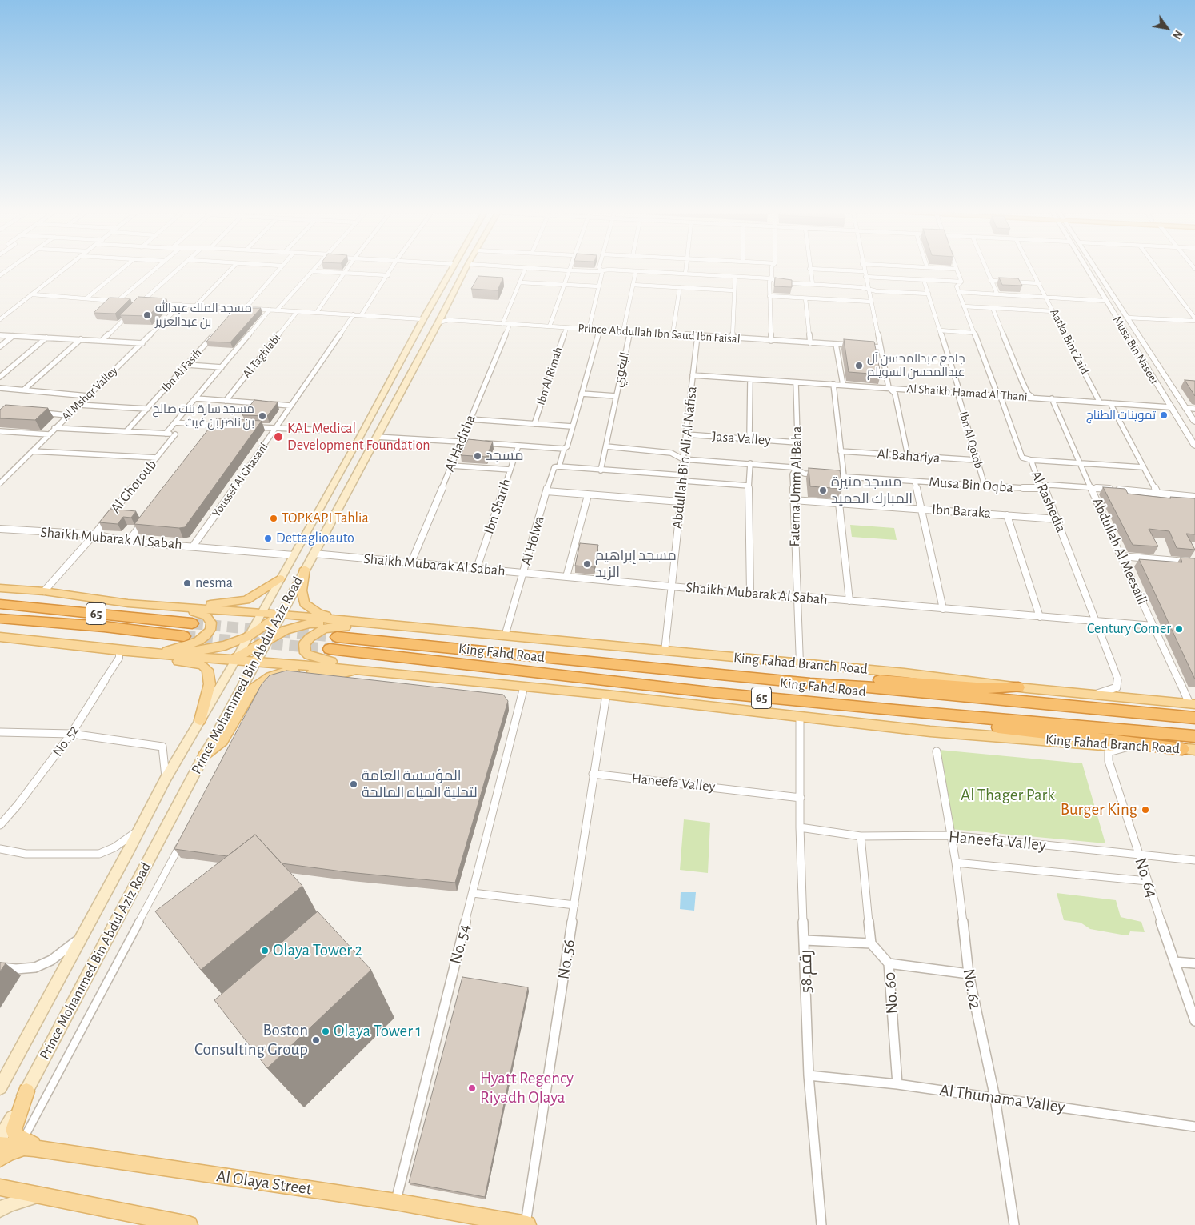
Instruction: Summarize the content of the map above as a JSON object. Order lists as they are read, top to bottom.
{
  "streets": {
    "highway": ["65", "King Fahd Road"],
    "main road": ["King Fahad Branch Road", "Prince Mohammed Bin Abdul Aziz Road", "Al Olaya Street"],
    "street": [
      "Prince Abdullah Ibn Saud Ibn Faisal",
      "Aatka Bint Zaid",
      "Musa Bin Naseer",
      "Al Taghlabi",
      "البغوي",
      "Ibn Al Fasih",
      "Ibn Al Rimah",
      "Al Shaikh Hamad Al Thani",
      "Al Mshqr Valley",
      "Jasa Valley",
      "Ibn Al Qotob",
      "Al Haditha",
      "Al Bahariya",
      "Abdullah Bin Ali Al Nafisa",
      "Youssef Al Ghasani",
      "Musa Bin Oqba",
      "Al Ghoroub",
      "Fatema Umm Al Baha",
      "Al Rashedia",
      "Ibn Sharih",
      "Ibn Baraka",
      "Shaikh Mubarak Al Sabah",
      "Al Holwa",
      "Abdullah Al Meesaili",
      "No. 52",
      "Haneefa Valley",
      "No. 64",
      "No. 54",
      "No. 56",
      "رقم 58",
      "No. 62",
      "No. 60",
      "Al Thumama Valley"
    ]
  },
  "crossings": [
    ["Prince Abdullah Ibn Saud Ibn Faisal", "البغوي"],
    ["Prince Abdullah Ibn Saud Ibn Faisal", "Ibn Al Rimah"],
    ["Prince Abdullah Ibn Saud Ibn Faisal", "Al Haditha"],
    ["Prince Abdullah Ibn Saud Ibn Faisal", "Abdullah Bin Ali Al Nafisa"],
    ["Prince Abdullah Ibn Saud Ibn Faisal", "Al Holwa"],
    ["Prince Abdullah Ibn Saud Ibn Faisal", "Prince Mohammed Bin Abdul Aziz Road"],
    ["Aatka Bint Zaid", "Al Shaikh Hamad Al Thani"],
    ["Musa Bin Naseer", "Al Shaikh Hamad Al Thani"],
    ["Al Shaikh Hamad Al Thani", "Ibn Al Qotob"],
    ["Al Shaikh Hamad Al Thani", "Abdullah Bin Ali Al Nafisa"],
    ["Al Shaikh Hamad Al Thani", "Fatema Umm Al Baha"],
    ["Al Shaikh Hamad Al Thani", "Al Rashedia"],
    ["Al Shaikh Hamad Al Thani", "Abdullah Al Meesaili"],
    ["Jasa Valley", "Abdullah Bin Ali Al Nafisa"],
    ["Jasa Valley", "Fatema Umm Al Baha"],
    ["Ibn Al Qotob", "Al Bahariya"],
    ["Ibn Al Qotob", "Musa Bin Oqba"],
    ["Al Haditha", "Shaikh Mubarak Al Sabah"],
    ["Abdullah Bin Ali Al Nafisa", "Shaikh Mubarak Al Sabah"],
    ["Abdullah Bin Ali Al Nafisa", "King Fahad Branch Road"],
    ["Youssef Al Ghasani", "Shaikh Mubarak Al Sabah"],
    ["Musa Bin Oqba", "Al Rashedia"],
    ["Musa Bin Oqba", "Abdullah Al Meesaili"],
    ["Al Ghoroub", "Shaikh Mubarak Al Sabah"],
    ["Fatema Umm Al Baha", "Ibn Baraka"],
    ["Fatema Umm Al Baha", "Shaikh Mubarak Al Sabah"],
    ["Fatema Umm Al Baha", "King Fahad Branch Road"],
    ["Al Rashedia", "Ibn Baraka"],
    ["Al Rashedia", "Shaikh Mubarak Al Sabah"],
    ["Al Rashedia", "King Fahad Branch Road"],
    ["Ibn Sharih", "Shaikh Mubarak Al Sabah"],
    ["Shaikh Mubarak Al Sabah", "Al Holwa"],
    ["Shaikh Mubarak Al Sabah", "Abdullah Al Meesaili"],
    ["Shaikh Mubarak Al Sabah", "Prince Mohammed Bin Abdul Aziz Road"],
    ["Al Holwa", "King Fahad Branch Road"],
    ["Abdullah Al Meesaili", "King Fahad Branch Road"],
    ["King Fahad Branch Road", "No. 64"],
    ["King Fahad Branch Road", "No. 54"],
    ["King Fahad Branch Road", "No. 56"],
    ["King Fahad Branch Road", "رقم 58"],
    ["Haneefa Valley", "No. 64"],
    ["Haneefa Valley", "No. 56"],
    ["Haneefa Valley", "رقم 58"],
    ["Haneefa Valley", "No. 62"],
    ["No. 54", "Al Olaya Street"],
    ["No. 56", "Al Olaya Street"],
    ["رقم 58", "Al Thumama Valley"],
    ["No. 62", "Al Thumama Valley"],
    ["No. 60", "Al Thumama Valley"]
  ],
  "parks": ["Al Thager Park"],
  "places": [
    "مسجد الملك عبدالله بن عبدالعزيز",
    "جامع عبدالمحسن آل عبدالمحسن السويلم",
    "تموينات الطناج",
    "مسجد سارة بنت صالح بن ناصر بن غيث",
    "KAL Medical Development Foundation",
    "مسجد",
    "مسجد منيرة المبارك الحميد",
    "TOPKAPI Tahlia",
    "Dettaglioauto",
    "مسجد إبراهيم الزيد",
    "nesma",
    "Century Corner",
    "المؤسسة العامة لتحلية المياه المالحة",
    "Burger King",
    "Olaya Tower 2",
    "Olaya Tower 1",
    "Boston Consulting Group",
    "Hyatt Regency Riyadh Olaya"
  ],
  "north": "bottom right"
}
